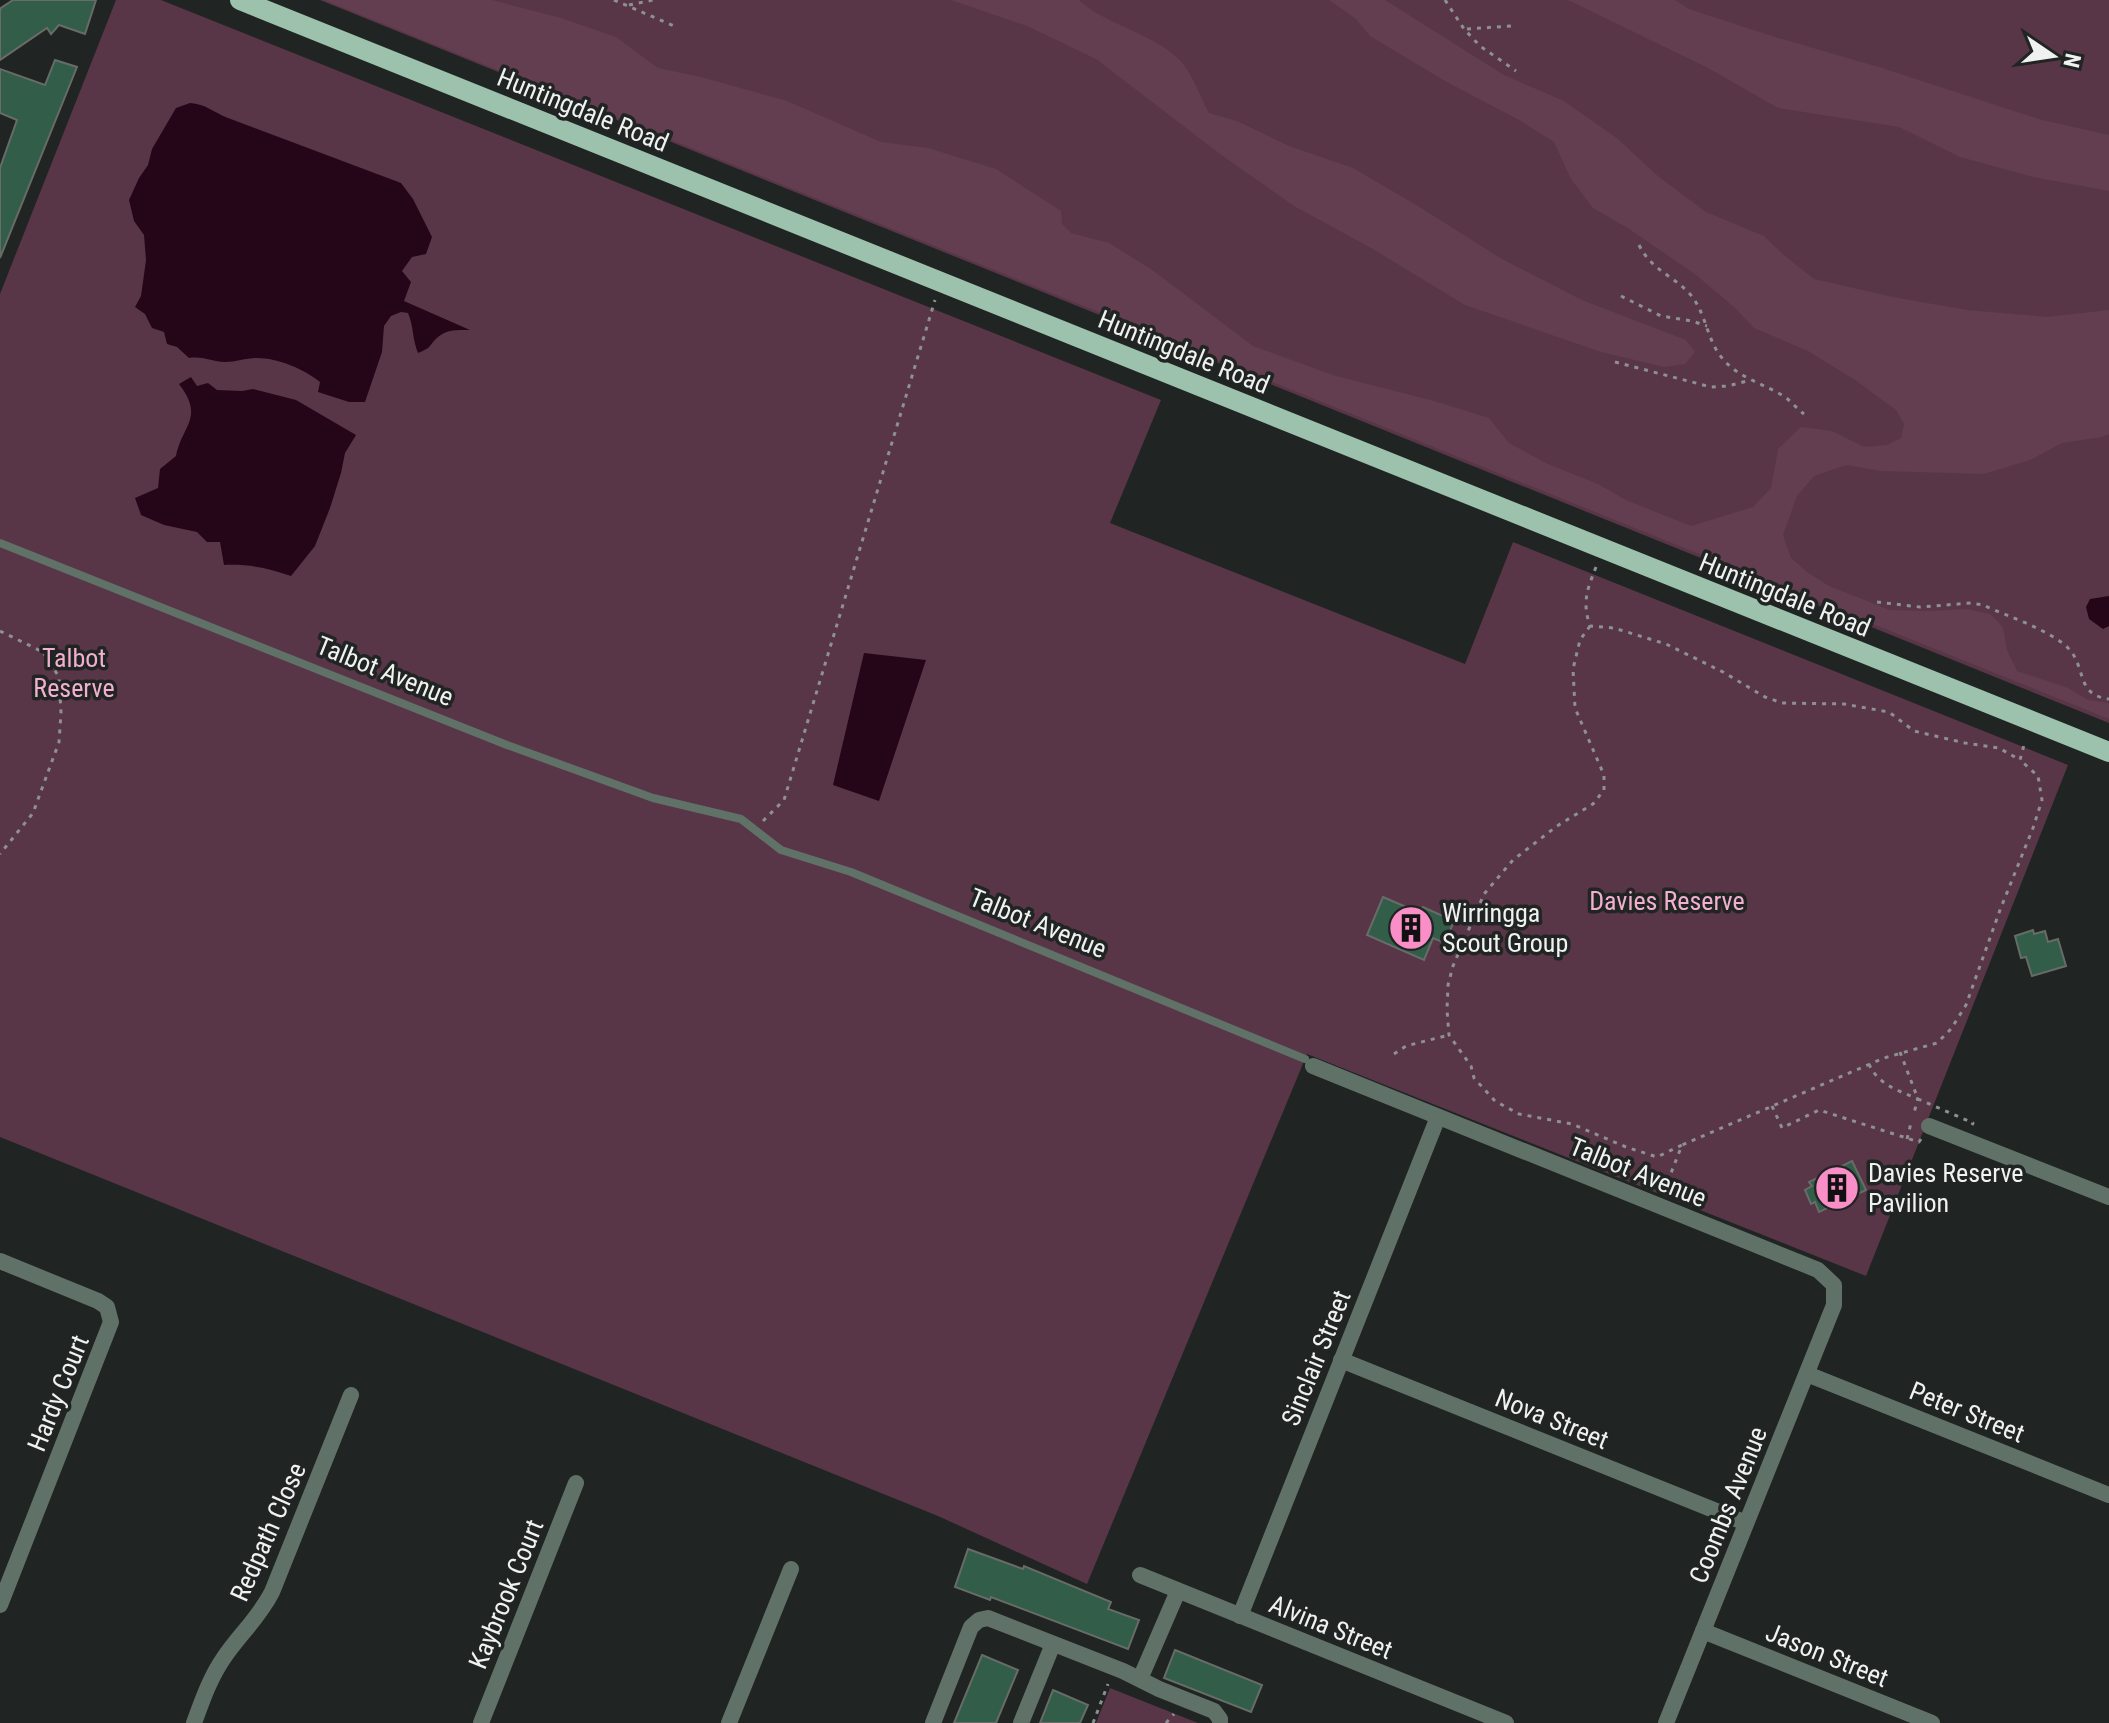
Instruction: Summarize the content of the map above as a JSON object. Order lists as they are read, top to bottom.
{
  "streets": {
    "main road": ["Huntingdale Road"],
    "street": [
      "Talbot Avenue",
      "Sinclair Street",
      "Hardy Court",
      "Peter Street",
      "Nova Street",
      "Coombs Avenue",
      "Redpath Close",
      "Kaybrook Court",
      "Alvina Street",
      "Jason Street"
    ]
  },
  "crossings": [
    ["Talbot Avenue", "Sinclair Street"],
    ["Talbot Avenue", "Coombs Avenue"],
    ["Sinclair Street", "Nova Street"],
    ["Sinclair Street", "Alvina Street"],
    ["Peter Street", "Coombs Avenue"],
    ["Nova Street", "Coombs Avenue"],
    ["Coombs Avenue", "Jason Street"]
  ],
  "parks": ["Talbot Reserve", "Davies Reserve"],
  "places": {
    "building": ["Wirringga Scout Group", "Davies Reserve Pavilion"]
  },
  "north": "right"
}
